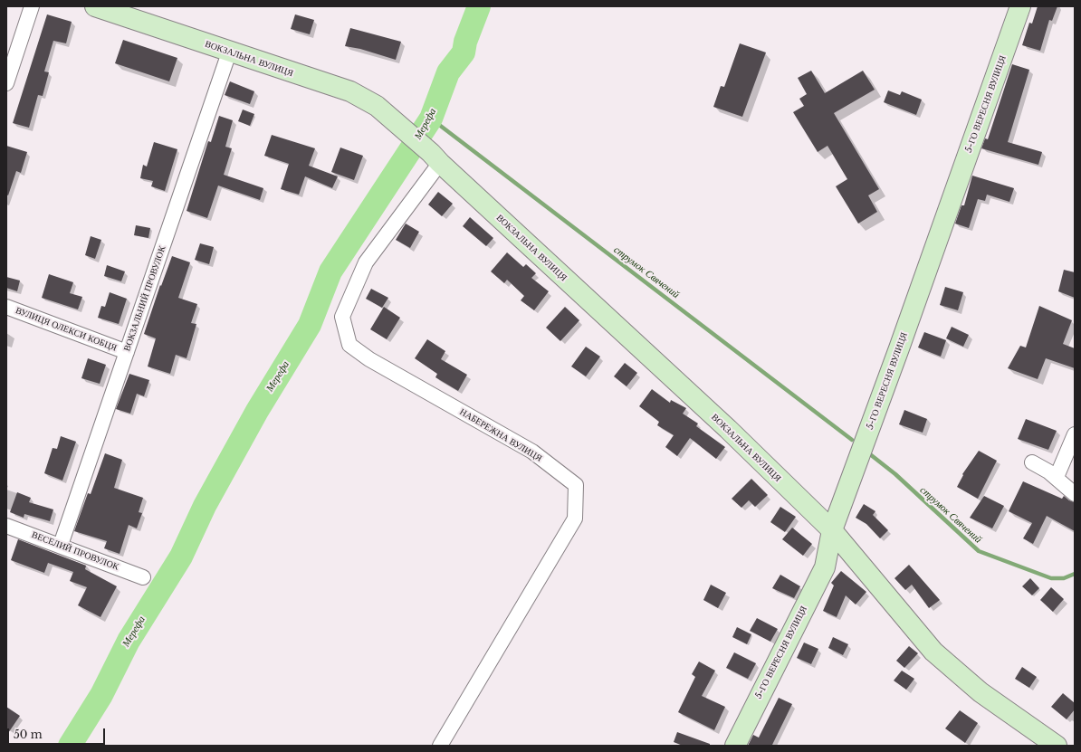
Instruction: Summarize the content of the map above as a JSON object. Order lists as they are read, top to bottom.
{
  "streets": {
    "street": [
      "ВОКЗАЛЬНА ВУЛИЦЯ",
      "5-ГО ВЕРЕСНЯ ВУЛИЦЯ",
      "ВОКЗАЛЬНИЙ ПРОВУЛОК",
      "ВУЛИЦЯ ОЛЕКСИ КОБЦЯ",
      "НАБЕРЕЖНА ВУЛИЦЯ",
      "ВЕСЕЛИЙ ПРОВУЛОК"
    ]
  },
  "crossings": [
    ["ВОКЗАЛЬНА ВУЛИЦЯ", "5-ГО ВЕРЕСНЯ ВУЛИЦЯ"],
    ["ВОКЗАЛЬНА ВУЛИЦЯ", "ВОКЗАЛЬНИЙ ПРОВУЛОК"],
    ["ВОКЗАЛЬНА ВУЛИЦЯ", "НАБЕРЕЖНА ВУЛИЦЯ"],
    ["ВОКЗАЛЬНИЙ ПРОВУЛОК", "ВУЛИЦЯ ОЛЕКСИ КОБЦЯ"],
    ["ВОКЗАЛЬНИЙ ПРОВУЛОК", "ВЕСЕЛИЙ ПРОВУЛОК"]
  ],
  "water": ["Мерефа", "струмок Свячений"],
  "scale_bar": "50 m"
}
